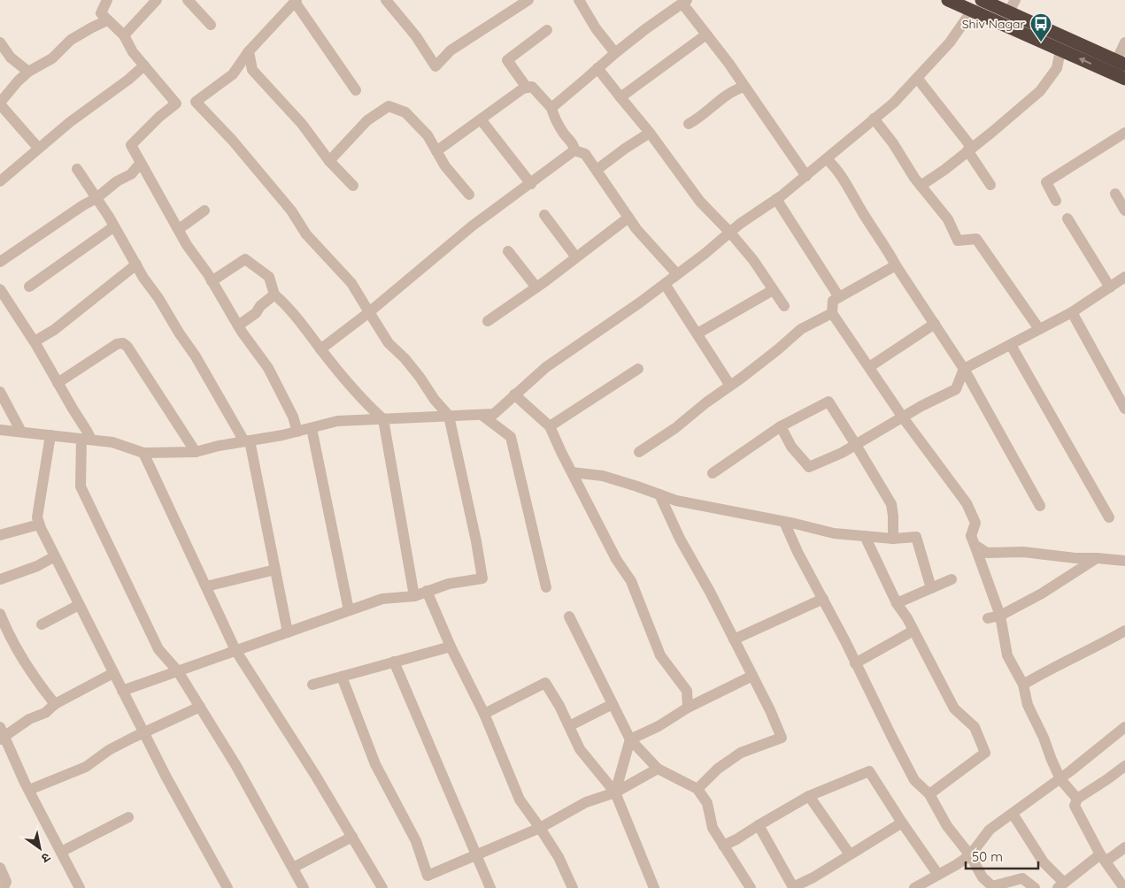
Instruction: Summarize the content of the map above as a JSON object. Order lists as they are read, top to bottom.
{
  "places": {
    "bus stop": ["Shiv Nagar"]
  },
  "scale_bar": "50 m",
  "north": "bottom right"
}
